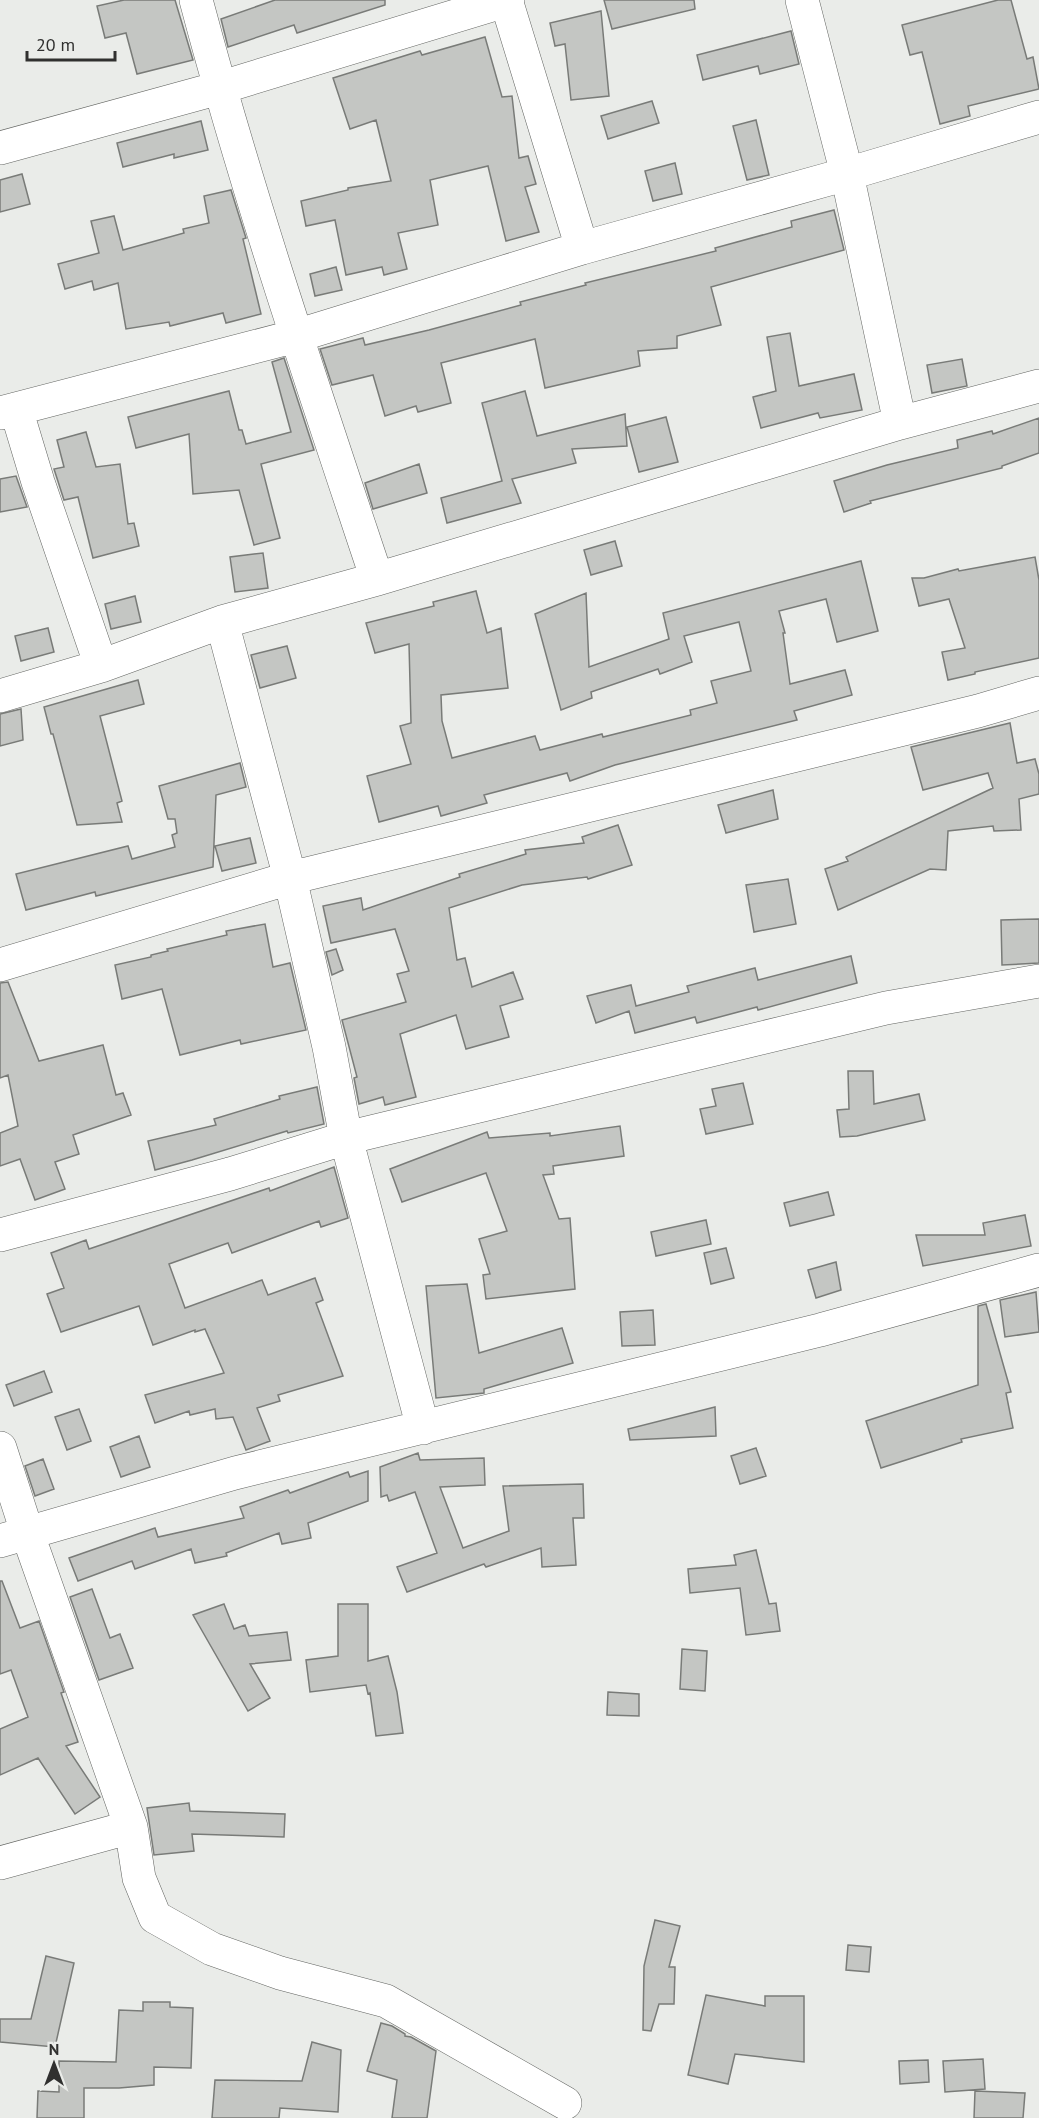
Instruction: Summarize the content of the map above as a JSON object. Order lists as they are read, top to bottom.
{
  "scale_bar": "20 m",
  "north": "top"
}
